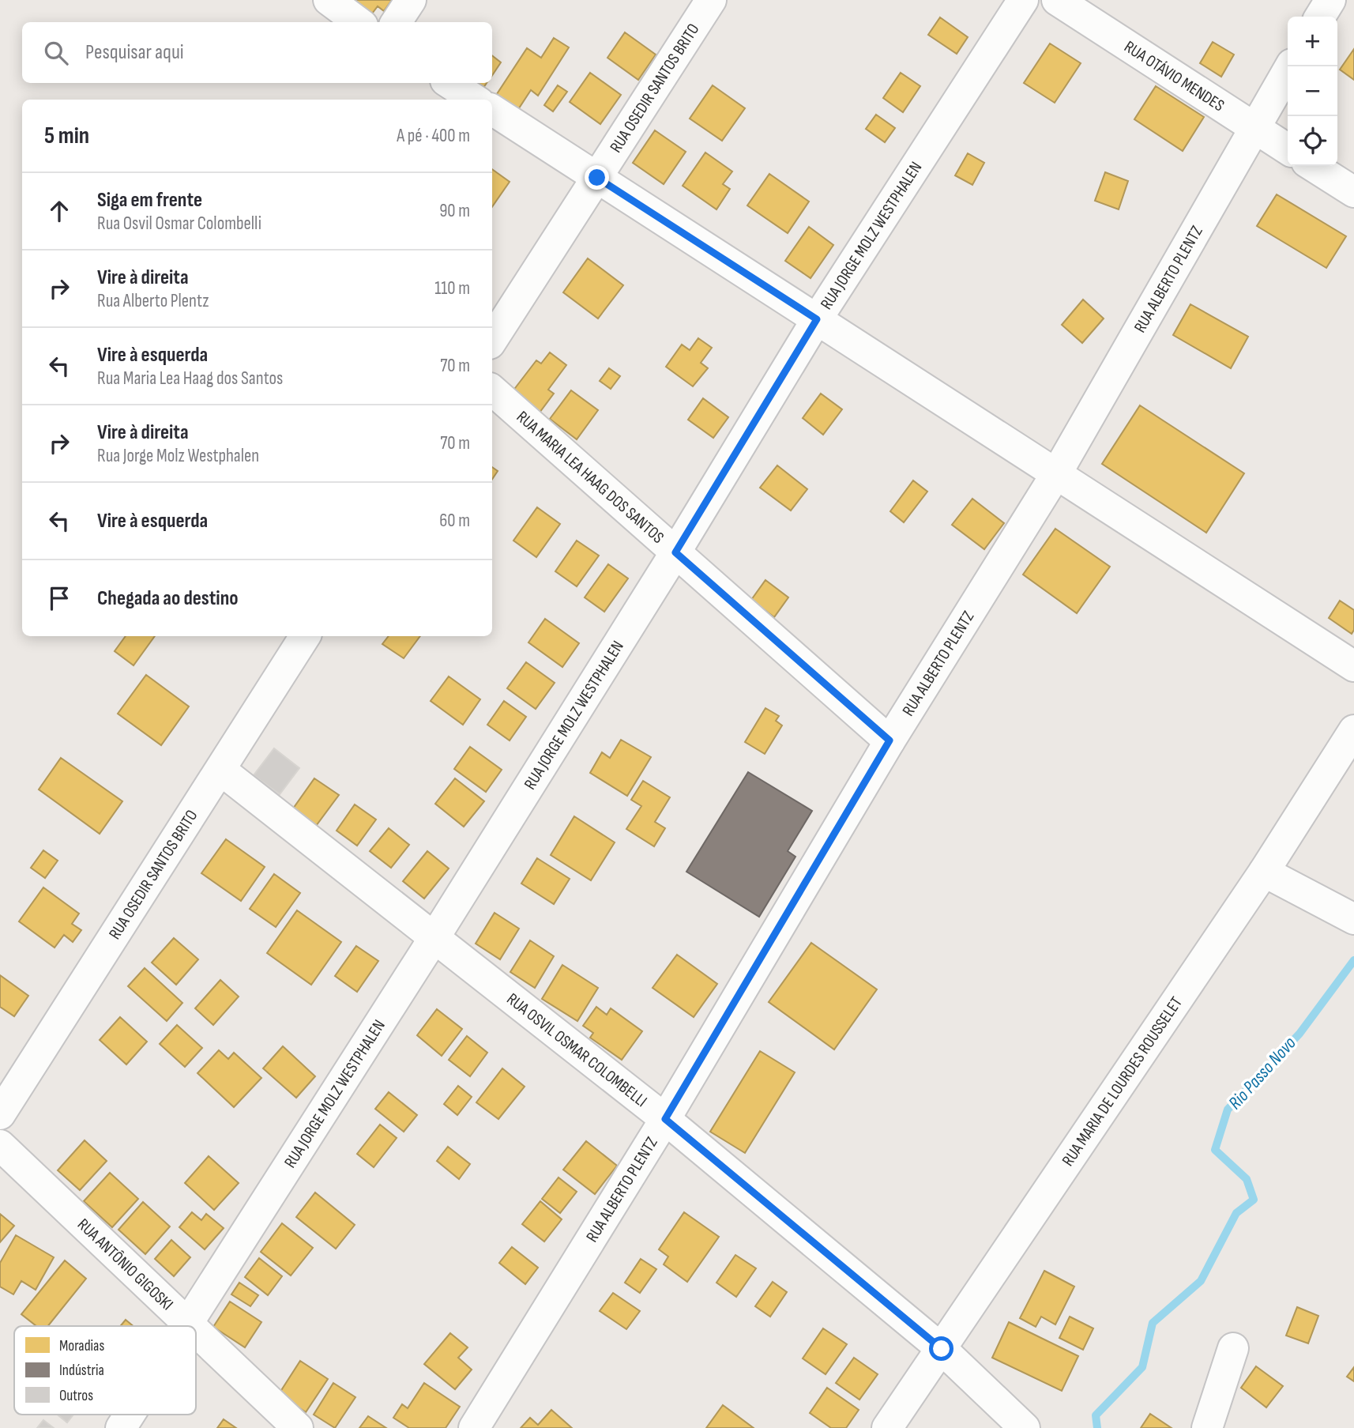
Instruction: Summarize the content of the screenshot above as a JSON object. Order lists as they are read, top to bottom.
{
  "streets": {
    "street": [
      "RUA OTÁVIO MENDES",
      "RUA OSEDIR SANTOS BRITO",
      "RUA JORGE MOLZ WESTPHALEN",
      "RUA ALBERTO PLENTZ",
      "RUA MARIA LEA HAAG DOS SANTOS",
      "RUA OSVIL OSMAR COLOMBELLI",
      "RUA MARIA DE LOURDES ROUSSELET",
      "RUA ANTÔNIO GIGOSKI"
    ]
  },
  "crossings": [
    ["RUA OTÁVIO MENDES", "RUA ALBERTO PLENTZ"],
    ["RUA OSEDIR SANTOS BRITO", "RUA OSVIL OSMAR COLOMBELLI"],
    ["RUA JORGE MOLZ WESTPHALEN", "RUA MARIA LEA HAAG DOS SANTOS"],
    ["RUA JORGE MOLZ WESTPHALEN", "RUA OSVIL OSMAR COLOMBELLI"],
    ["RUA JORGE MOLZ WESTPHALEN", "RUA ANTÔNIO GIGOSKI"],
    ["RUA ALBERTO PLENTZ", "RUA MARIA LEA HAAG DOS SANTOS"],
    ["RUA ALBERTO PLENTZ", "RUA OSVIL OSMAR COLOMBELLI"],
    ["RUA OSVIL OSMAR COLOMBELLI", "RUA MARIA DE LOURDES ROUSSELET"]
  ],
  "water": ["Rio Passo Novo"],
  "legend": ["Moradias", "Indústria", "Outros"],
  "page": {
    "map_buttons": ["+", "−"],
    "search": "Pesquisar aqui",
    "heading": ["5 min", "A pé · 400 m"],
    "list": [
      ["Siga em frente", "Rua Osvil Osmar Colombelli", "90 m"],
      ["Vire à direita", "Rua Alberto Plentz", "110 m"],
      ["Vire à esquerda", "Rua Maria Lea Haag dos Santos", "70 m"],
      ["Vire à direita", "Rua Jorge Molz Westphalen", "70 m"],
      ["Vire à esquerda", "60 m"],
      "Chegada ao destino"
    ]
  }
}
